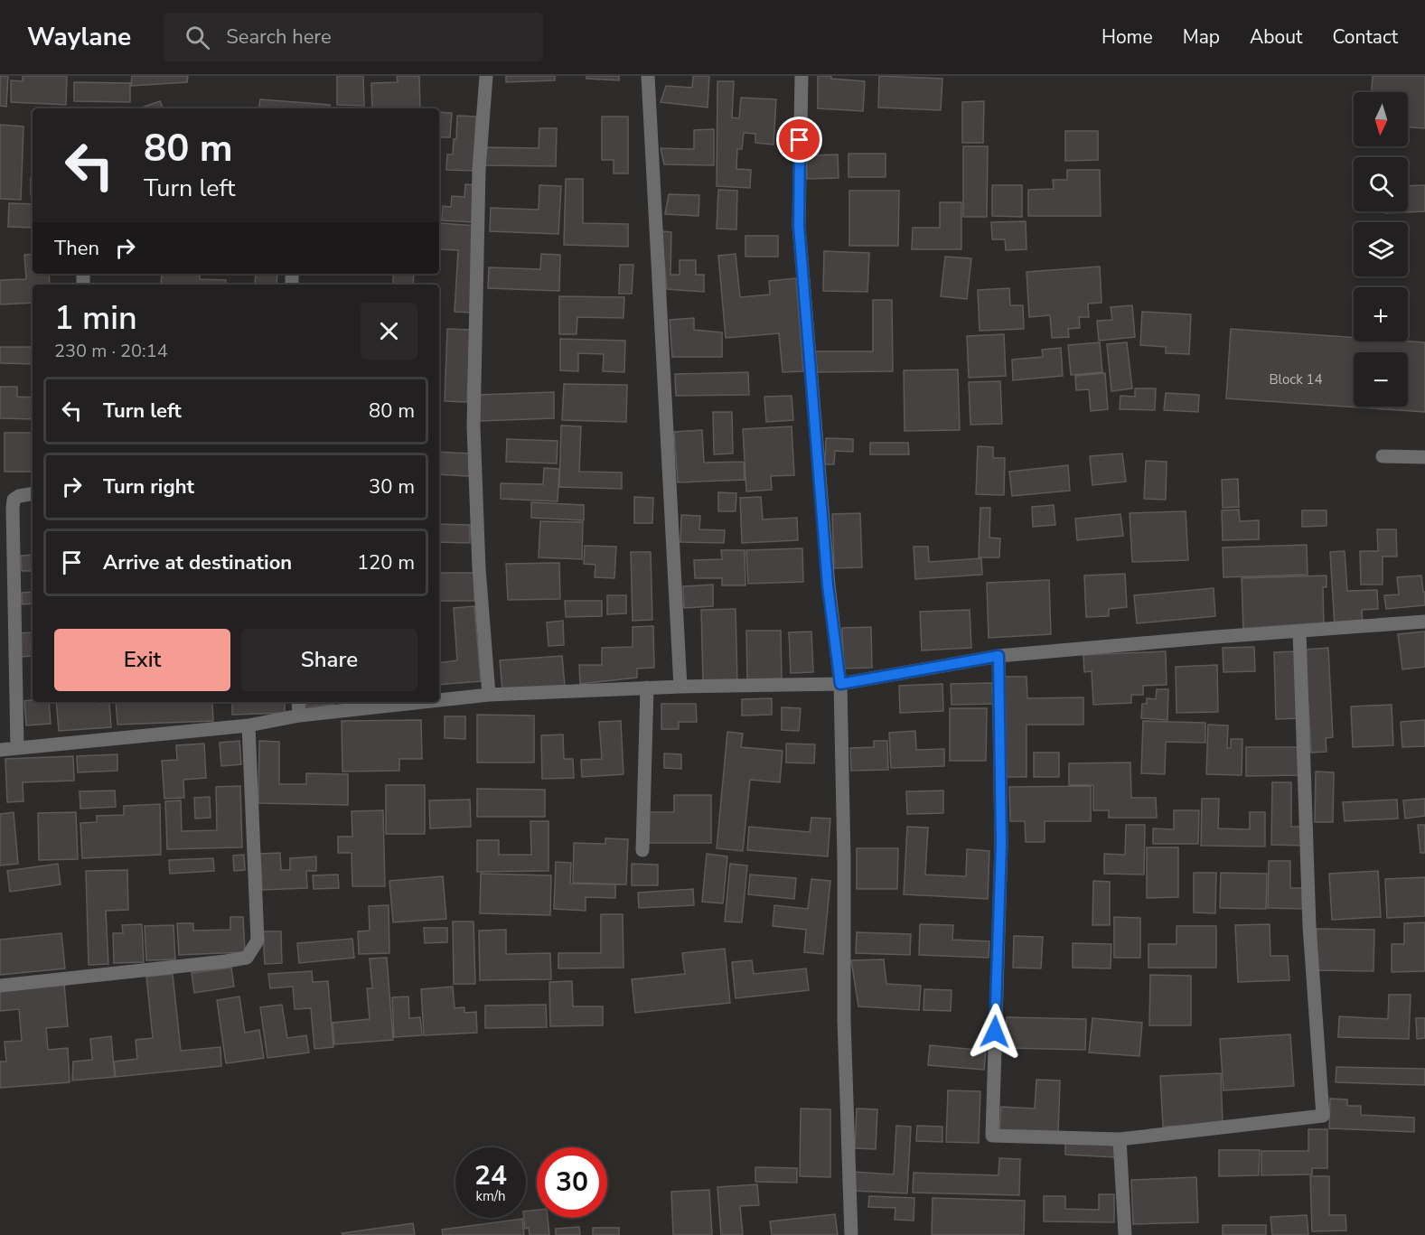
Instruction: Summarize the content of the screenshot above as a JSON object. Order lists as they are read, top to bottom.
{
  "house_numbers": ["Block 14"],
  "north": "bottom",
  "page": {
    "header": "Waylane",
    "search": "Search here",
    "nav": [
      "Home",
      "Map",
      "About",
      "Contact"
    ],
    "map_buttons": ["+", "−"],
    "turn": ["80 m", "Turn left"],
    "then": "Then",
    "heading": ["1 min", "230 m · 20:14"],
    "list": [
      {
        "name": "Turn left",
        "value": "80 m"
      },
      {
        "name": "Turn right",
        "value": "30 m"
      },
      {
        "name": "Arrive at destination",
        "value": "120 m"
      }
    ],
    "buttons": ["Exit", "Share"],
    "speed": "24 km/h",
    "limit": "30"
  }
}
